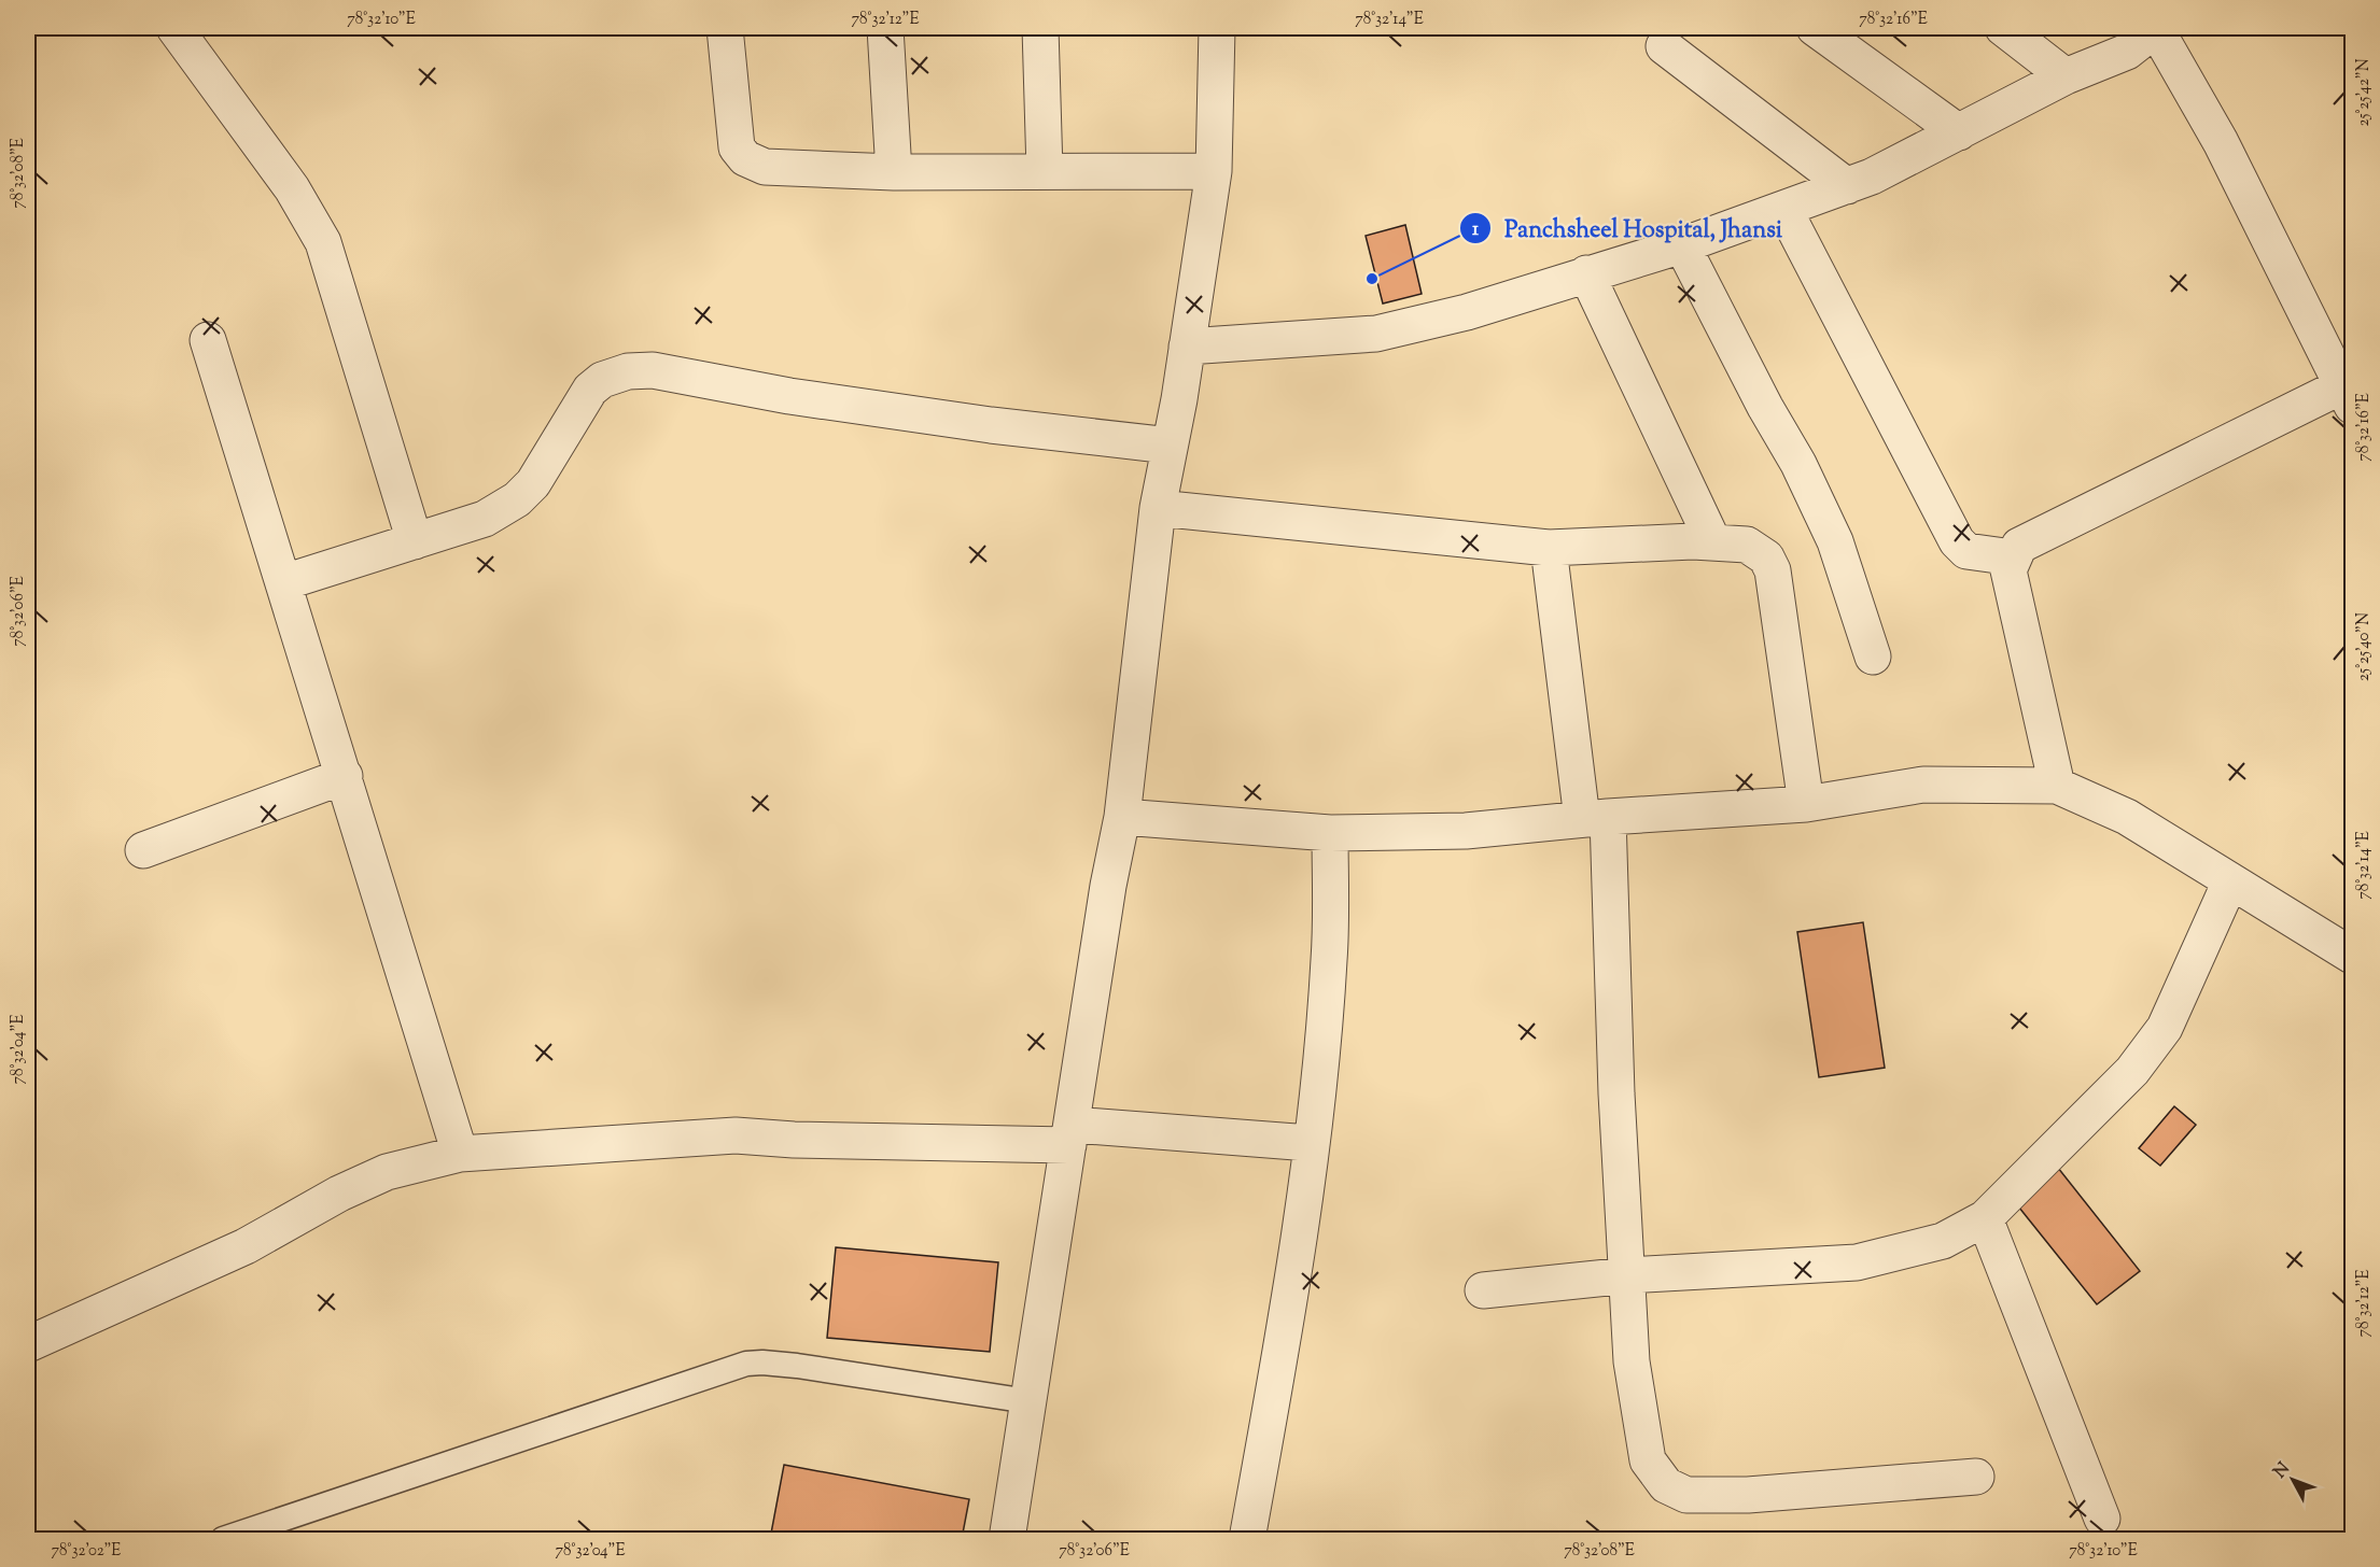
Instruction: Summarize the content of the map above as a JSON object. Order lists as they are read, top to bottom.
{
  "places": ["Panchsheel Hospital, Jhansi"],
  "north": "top left",
  "coordinates": [
    "78°32'10\"E",
    "78°32'12\"E",
    "78°32'14\"E",
    "78°32'16\"E",
    "25°25'42\"N",
    "78°32'08\"E",
    "78°32'06\"E",
    "25°25'40\"N",
    "78°32'04\"E",
    "78°32'02\"E"
  ]
}
